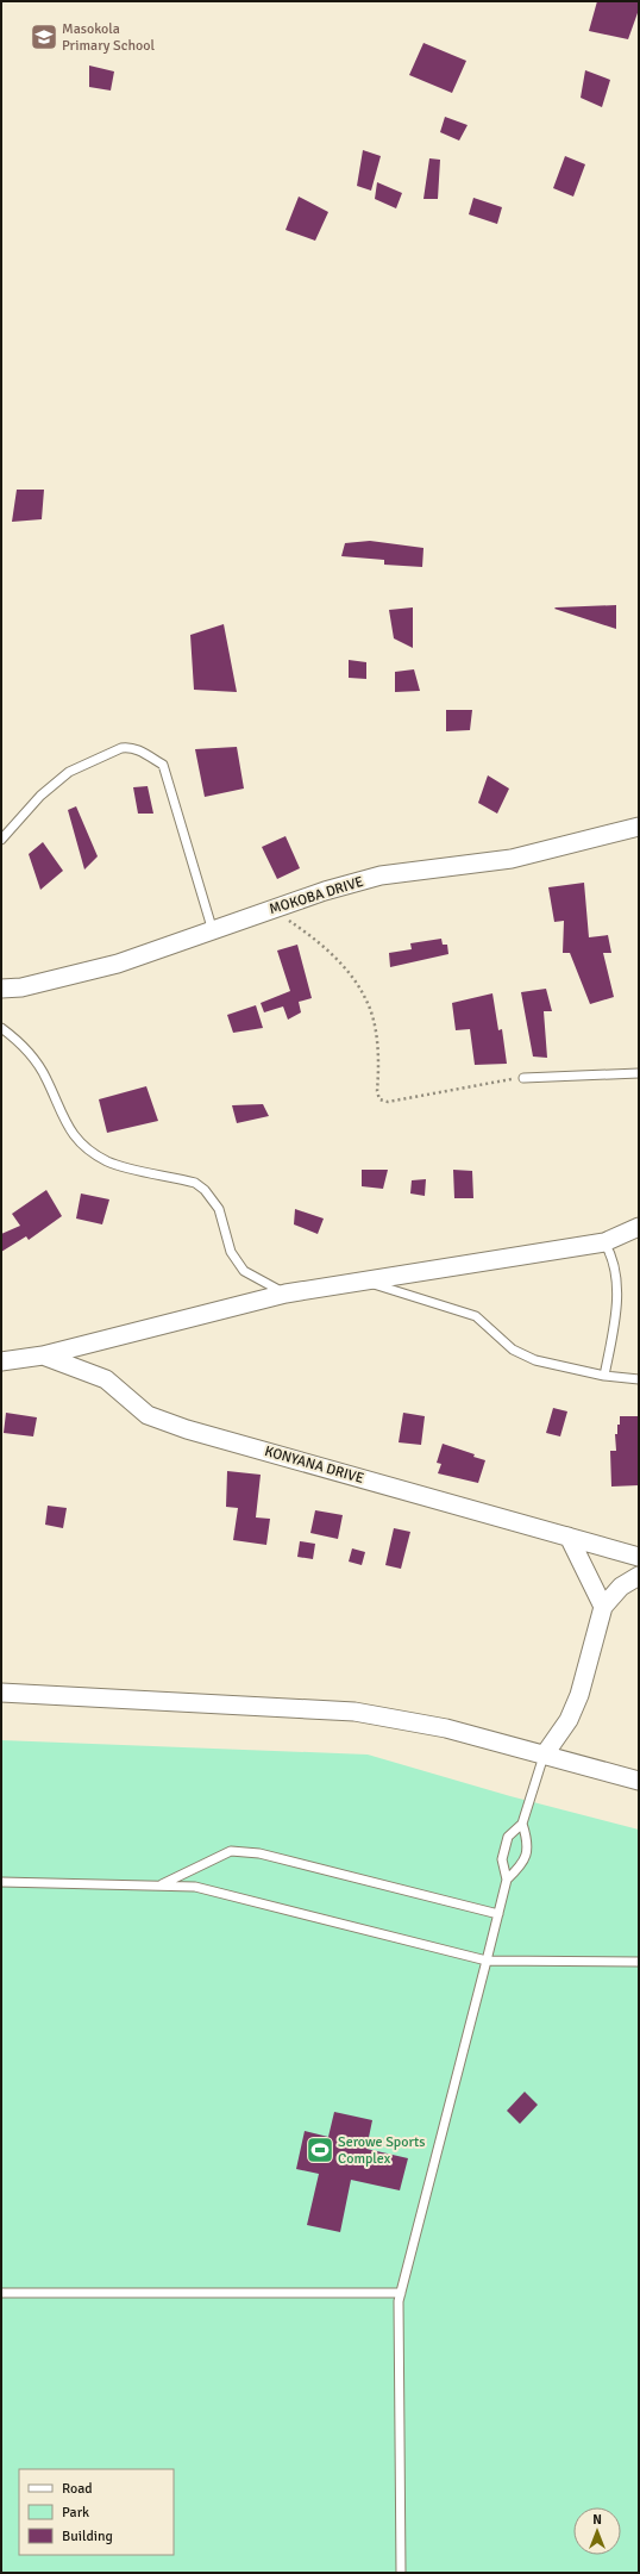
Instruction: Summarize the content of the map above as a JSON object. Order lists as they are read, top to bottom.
{
  "streets": {
    "street": ["MOKOBA DRIVE", "KONYANA DRIVE"]
  },
  "places": {
    "school or university": ["Masokola Primary School"],
    "sports": ["Serowe Sports Complex"]
  },
  "legend": ["Road", "Park", "Building"],
  "north": "top"
}
